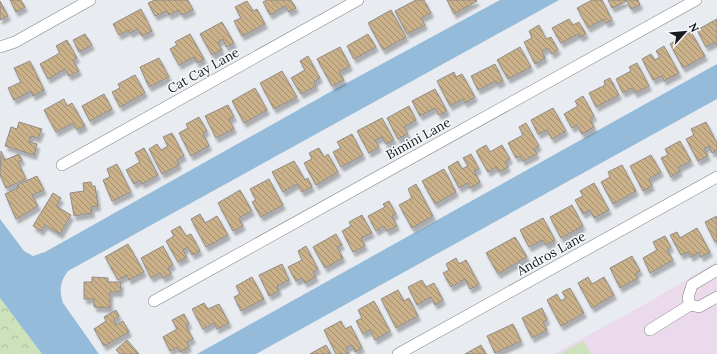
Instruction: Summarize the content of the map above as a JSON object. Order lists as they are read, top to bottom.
{
  "streets": {
    "street": ["Cat Cay Lane", "Bimini Lane", "Andros Lane"]
  },
  "north": "top right"
}
